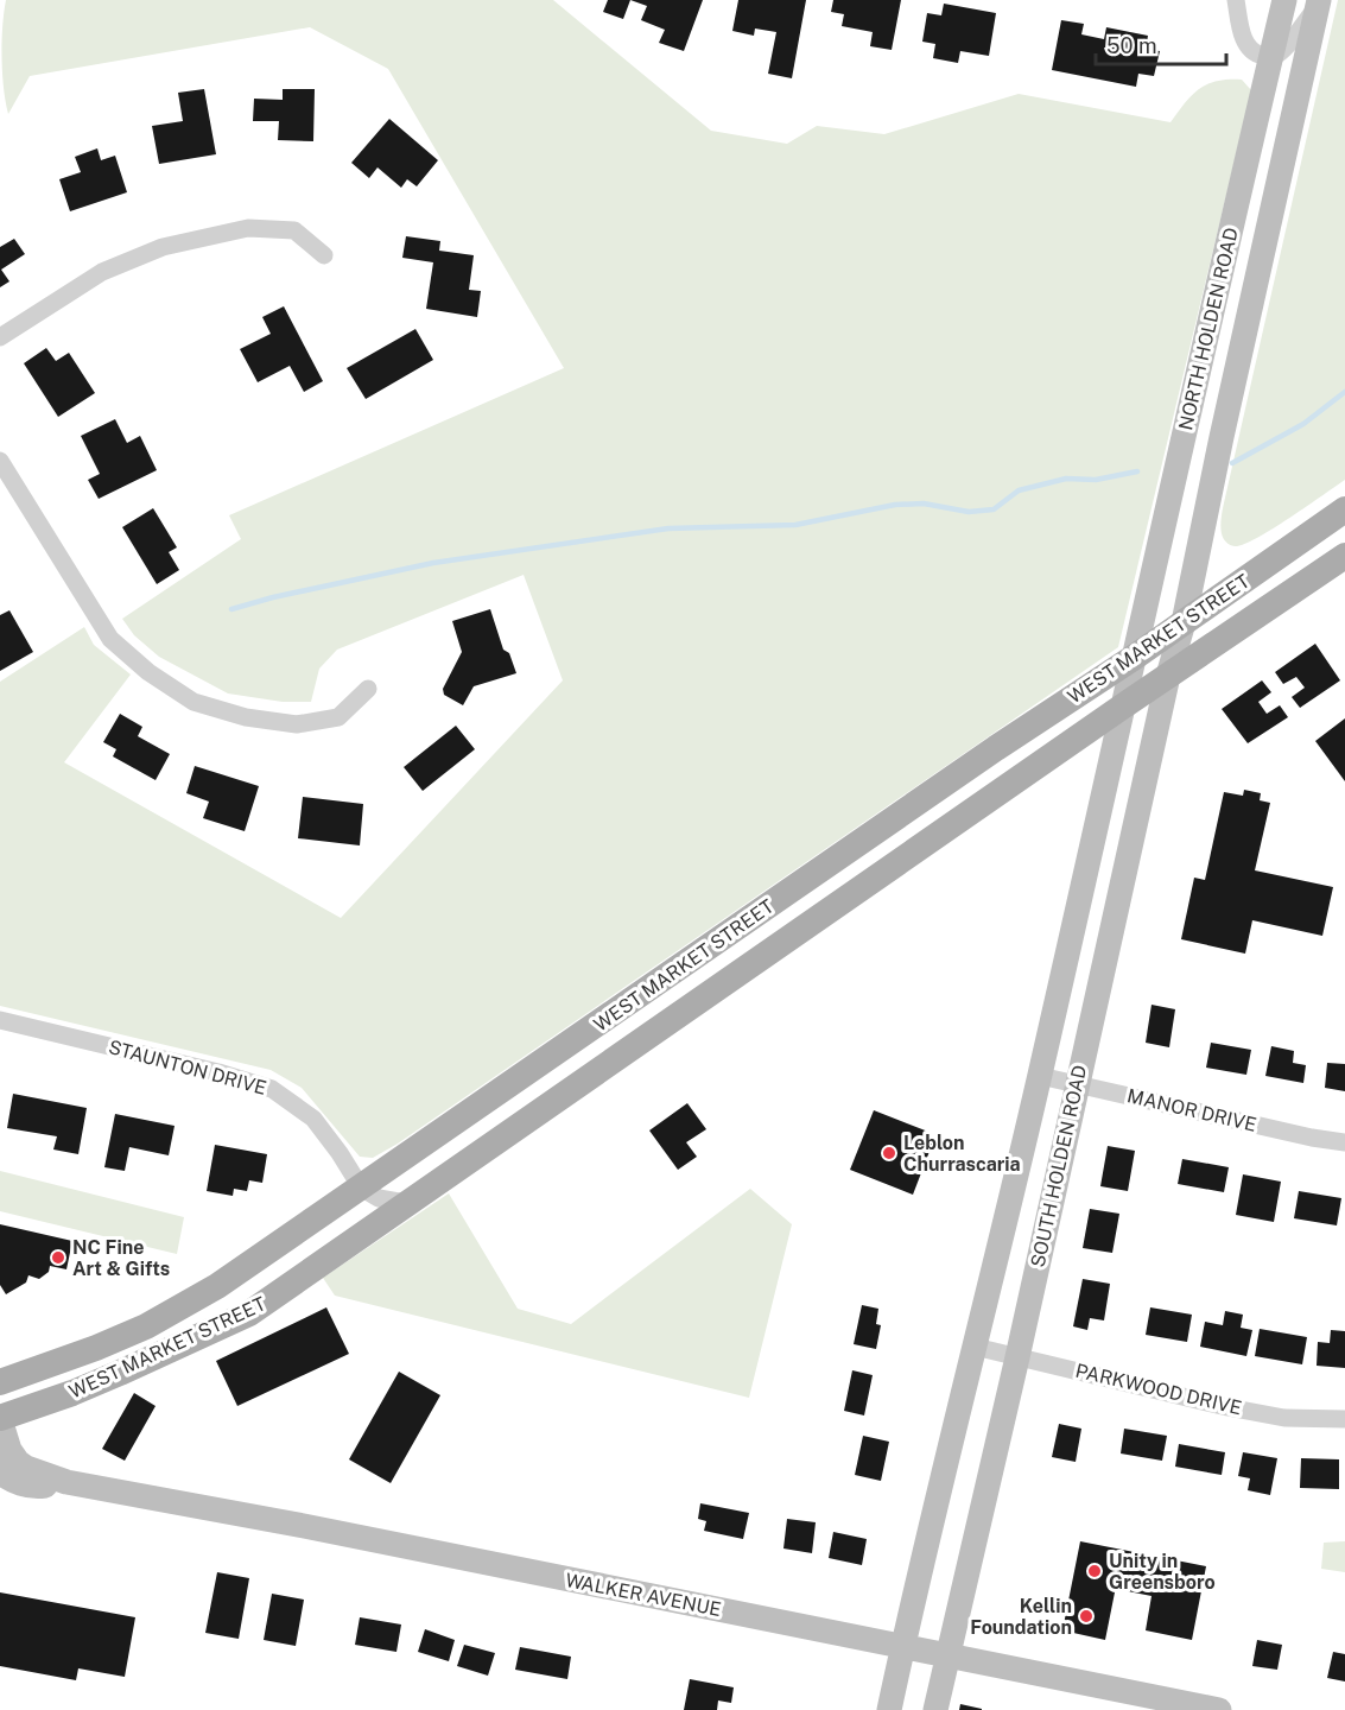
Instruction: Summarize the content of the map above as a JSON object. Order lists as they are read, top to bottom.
{
  "streets": {
    "main road": [
      "NORTH HOLDEN ROAD",
      "WEST MARKET STREET",
      "SOUTH HOLDEN ROAD",
      "WALKER AVENUE"
    ],
    "street": ["STAUNTON DRIVE", "MANOR DRIVE", "PARKWOOD DRIVE"]
  },
  "crossings": [
    ["NORTH HOLDEN ROAD", "WEST MARKET STREET"],
    ["NORTH HOLDEN ROAD", "SOUTH HOLDEN ROAD"],
    ["WEST MARKET STREET", "STAUNTON DRIVE"],
    ["WEST MARKET STREET", "SOUTH HOLDEN ROAD"],
    ["WEST MARKET STREET", "WALKER AVENUE"],
    ["MANOR DRIVE", "SOUTH HOLDEN ROAD"],
    ["SOUTH HOLDEN ROAD", "PARKWOOD DRIVE"],
    ["SOUTH HOLDEN ROAD", "WALKER AVENUE"]
  ],
  "places": [
    "Leblon Churrascaria",
    "NC Fine Art & Gifts",
    "Unity in Greensboro",
    "Kellin Foundation"
  ],
  "scale_bar": "50 m"
}
